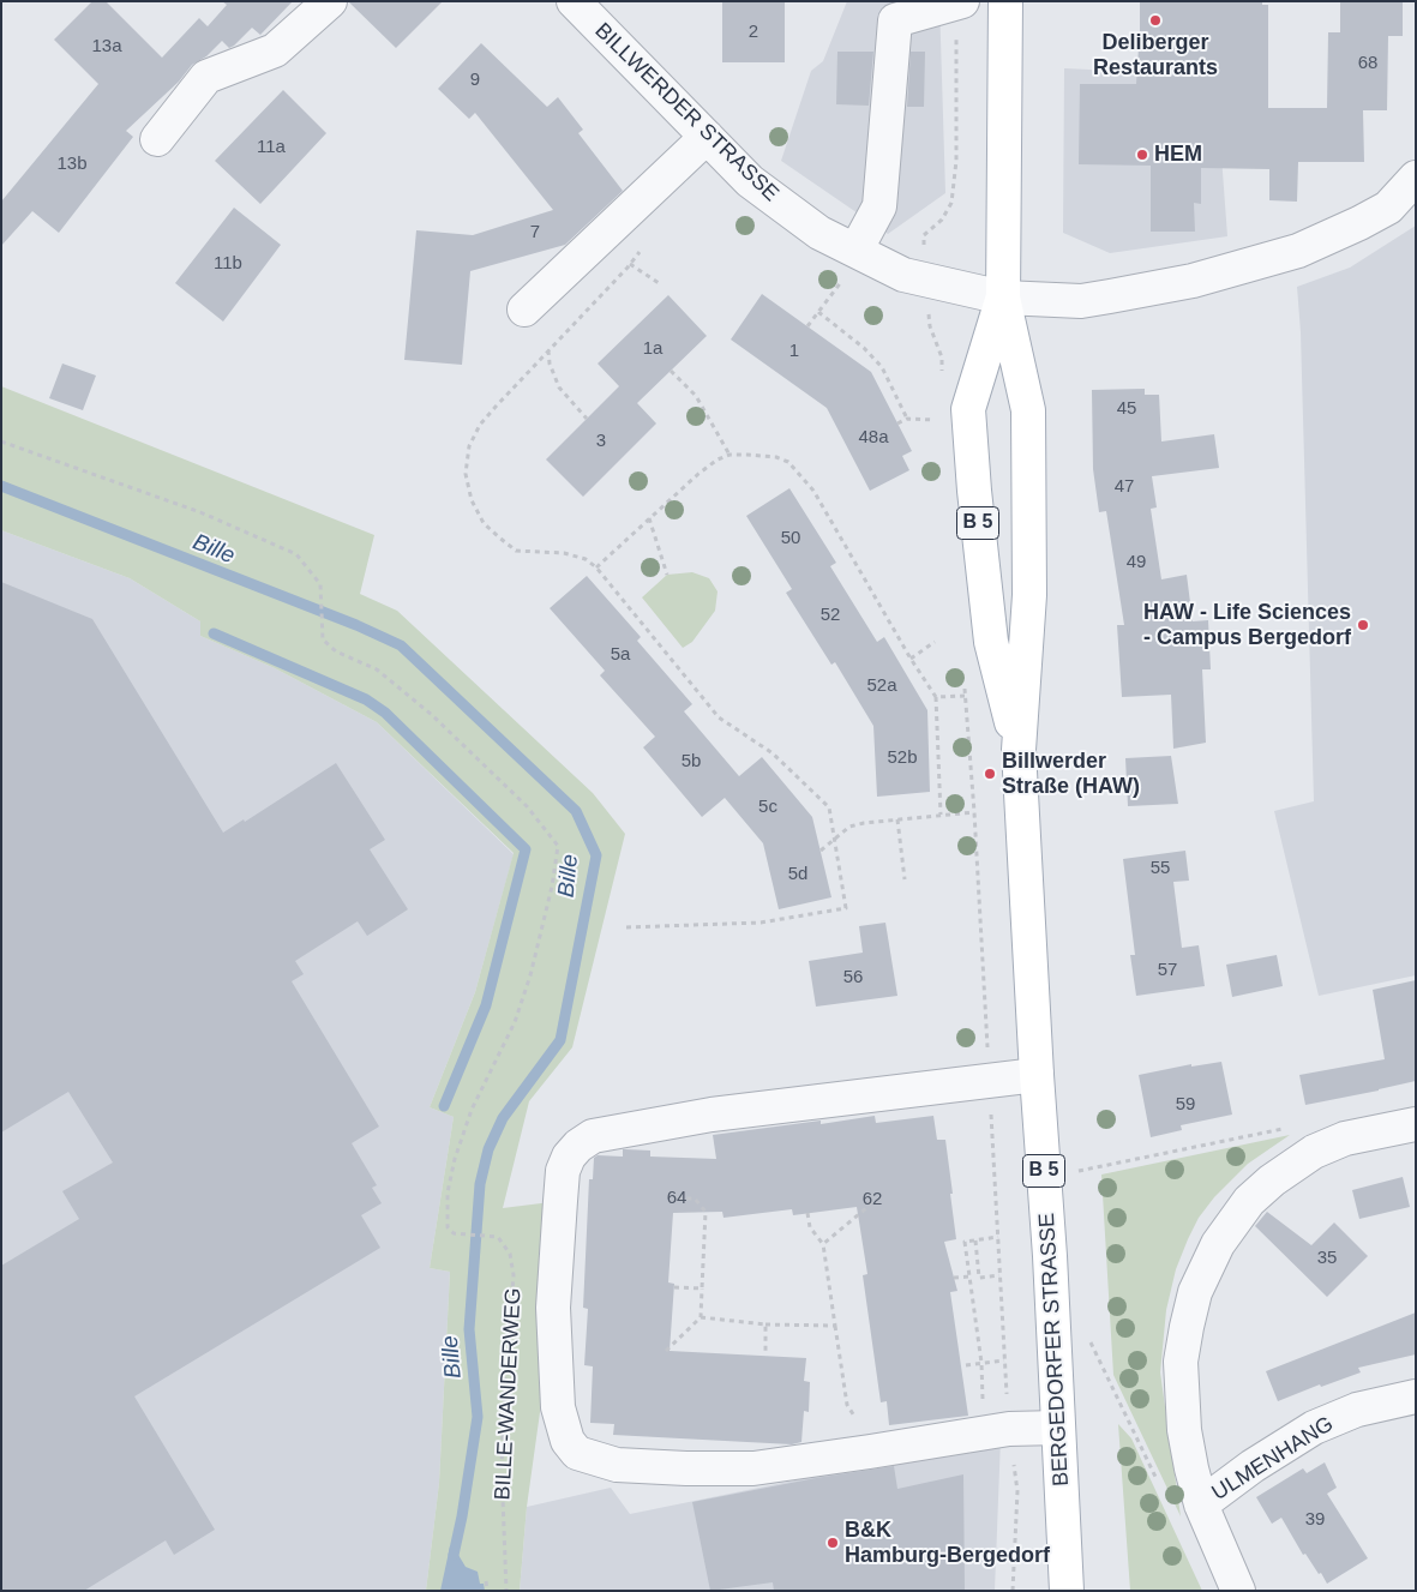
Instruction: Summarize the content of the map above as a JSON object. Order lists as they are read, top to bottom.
{
  "streets": {
    "main road": ["B 5", "BERGEDORFER STRASSE"],
    "street": ["BILLWERDER STRASSE", "ULMENHANG"],
    "path": ["BILLE-WANDERWEG"]
  },
  "crossings": [
    ["BILLWERDER STRASSE", "BERGEDORFER STRASSE"]
  ],
  "water": ["Bille"],
  "places": [
    "Deliberger Restaurants",
    "HEM",
    "HAW - Life Sciences - Campus Bergedorf",
    "Billwerder Straße (HAW)",
    "B&K Hamburg-Bergedorf"
  ],
  "house_numbers": [
    "2",
    "13a",
    "68",
    "9",
    "11a",
    "13b",
    "7",
    "11b",
    "1a",
    "1",
    "45",
    "48a",
    "3",
    "47",
    "50",
    "49",
    "52",
    "5a",
    "52a",
    "52b",
    "5b",
    "5c",
    "55",
    "5d",
    "57",
    "56",
    "59",
    "64",
    "62",
    "35",
    "39"
  ]
}
